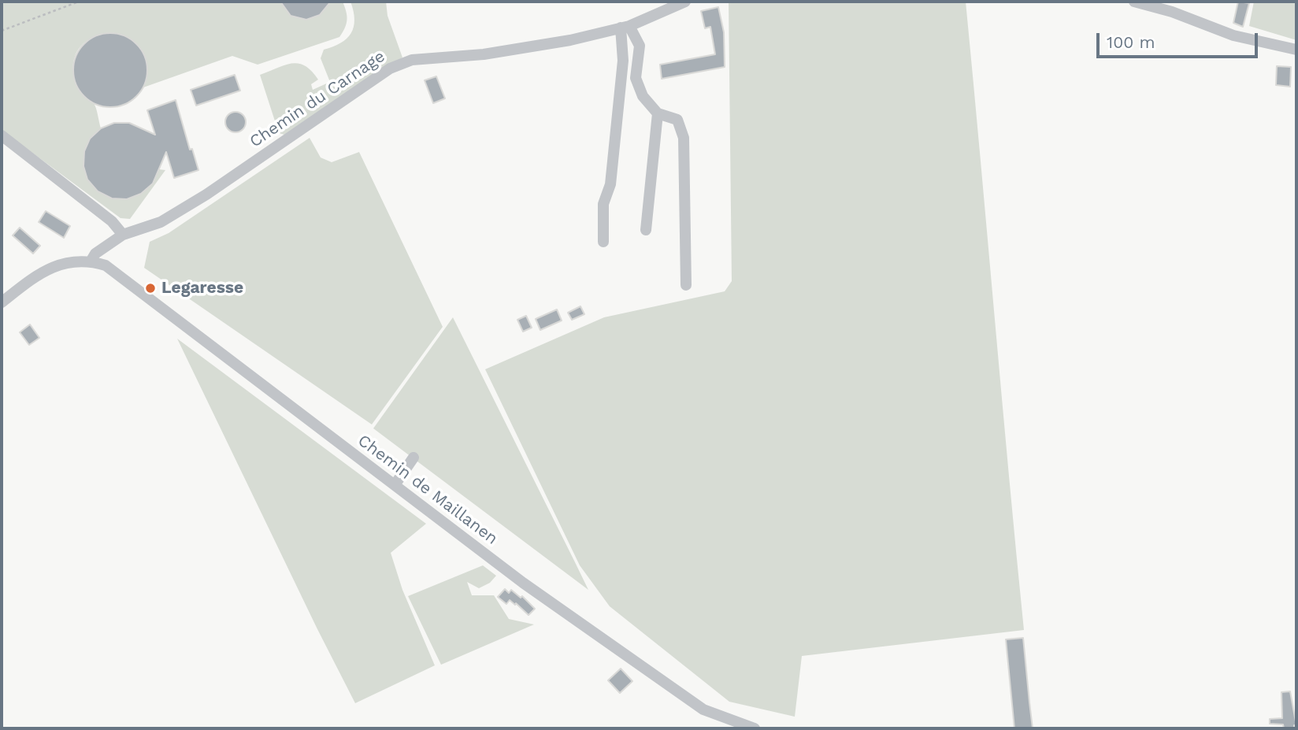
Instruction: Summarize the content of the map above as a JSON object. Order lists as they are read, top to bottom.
{
  "streets": {
    "street": ["Chemin du Carnage", "Chemin de Maillanen"]
  },
  "crossings": [
    ["Chemin du Carnage", "Chemin de Maillanen"]
  ],
  "places": ["Legaresse"],
  "scale_bar": "100 m"
}
